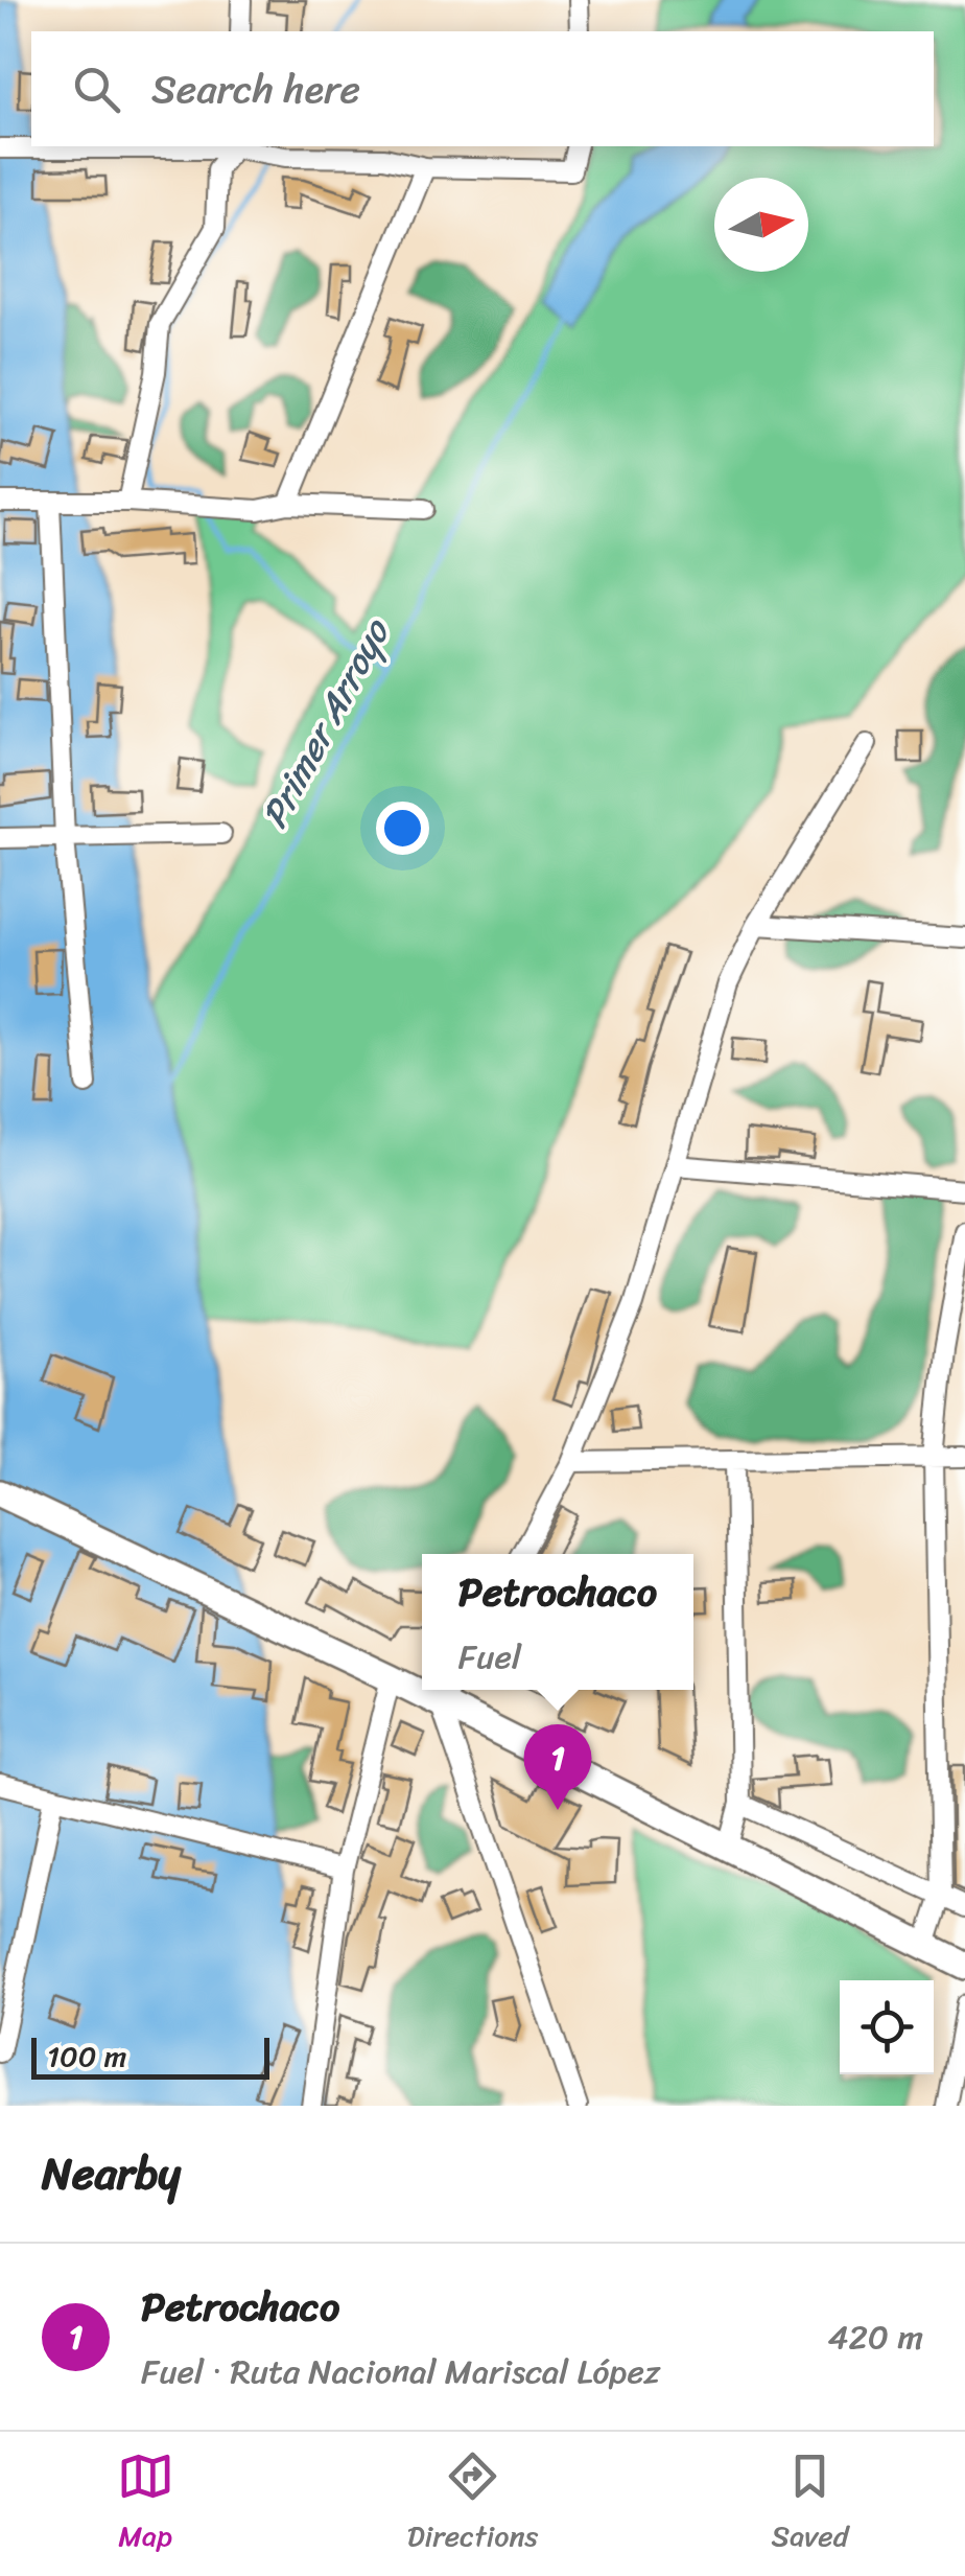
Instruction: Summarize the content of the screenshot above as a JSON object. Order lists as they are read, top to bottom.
{
  "water": ["Primer Arroyo"],
  "scale_bar": "100 m",
  "north": "right",
  "page": {
    "search": "Search here",
    "popup": ["Petrochaco", "Fuel"],
    "pins": "1",
    "scale": "100 m",
    "heading": "Nearby",
    "list": [
      {
        "mark": "1",
        "name": "Petrochaco",
        "note": "Fuel · Ruta Nacional Mariscal López",
        "value": "420 m"
      }
    ],
    "nav": ["Map", "Directions", "Saved"]
  }
}
